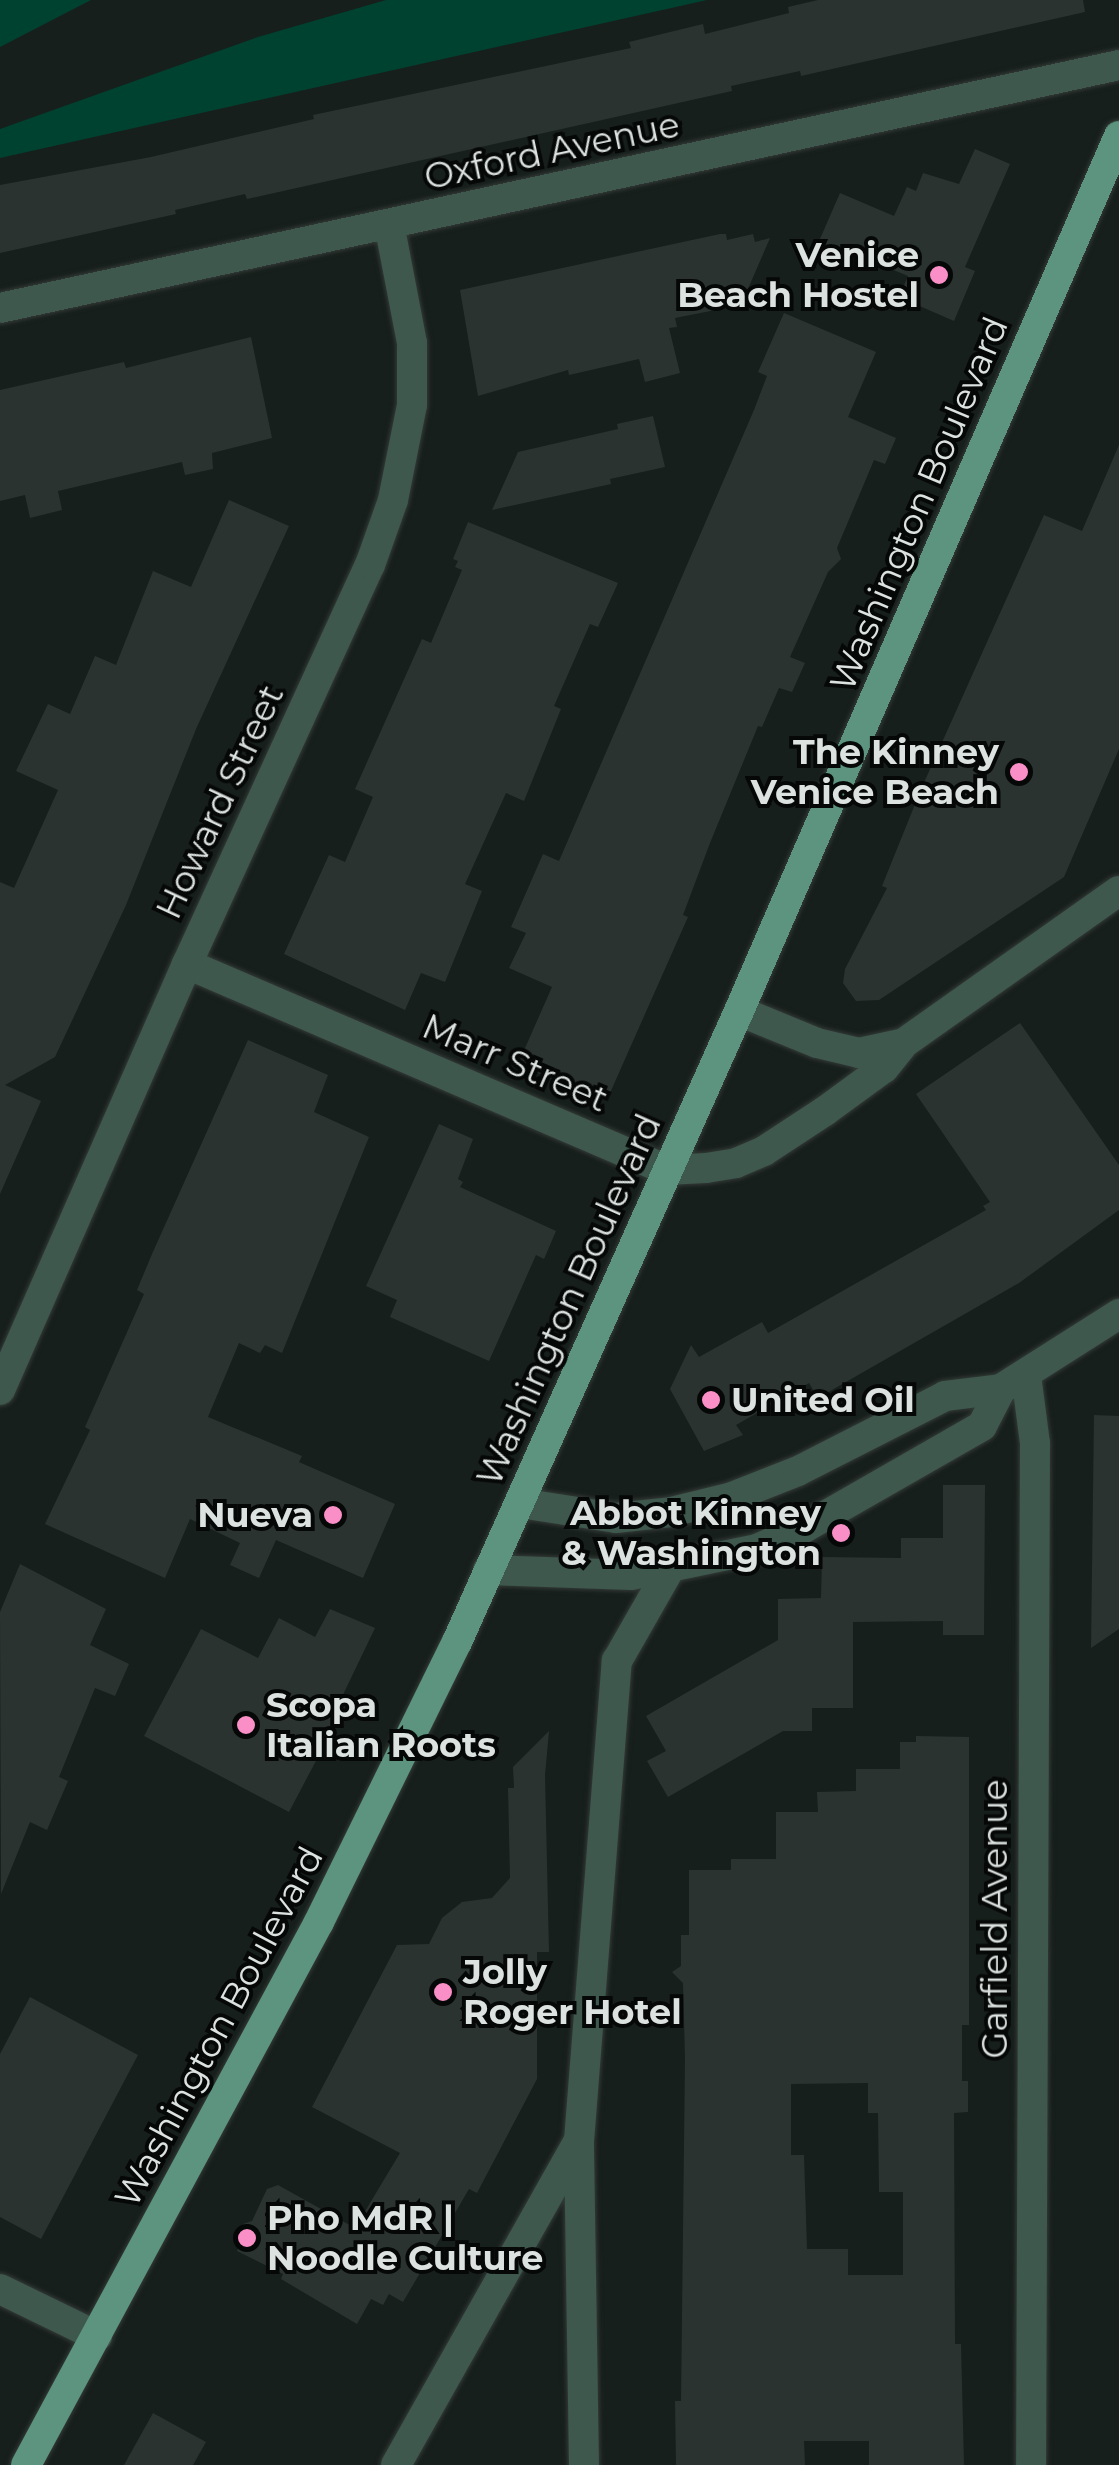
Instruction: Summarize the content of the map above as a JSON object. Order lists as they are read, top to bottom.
{
  "streets": {
    "main road": ["Washington Boulevard"],
    "street": [
      "Oxford Avenue",
      "Howard Street",
      "Marr Street",
      "Garfield Avenue"
    ]
  },
  "crossings": [
    ["Oxford Avenue", "Howard Street"],
    ["Washington Boulevard", "Marr Street"],
    ["Howard Street", "Marr Street"]
  ],
  "places": [
    "Venice Beach Hostel",
    "The Kinney Venice Beach",
    "United Oil",
    "Nueva",
    "Abbot Kinney & Washington",
    "Scopa Italian Roots",
    "Jolly Roger Hotel",
    "Pho MdR | Noodle Culture"
  ]
}
